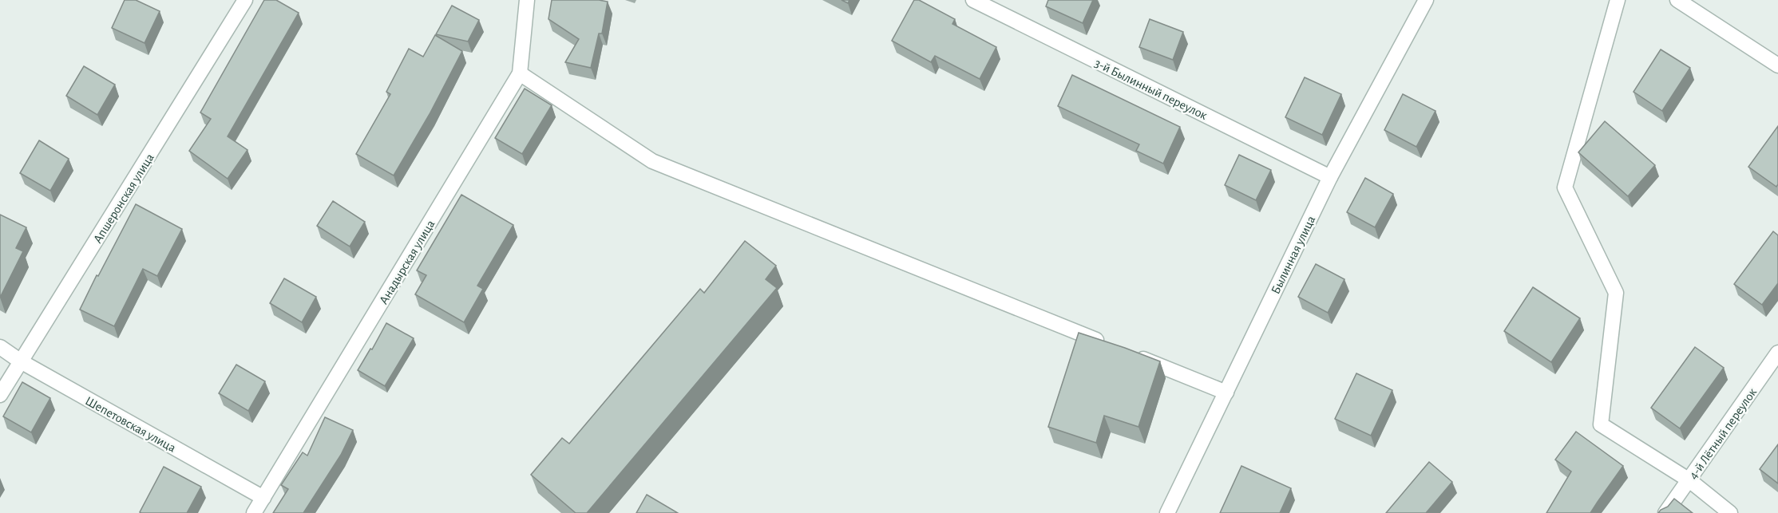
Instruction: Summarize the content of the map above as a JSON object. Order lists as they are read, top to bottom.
{
  "streets": {
    "street": [
      "3-й Былинный переулок",
      "Апшеронская улица",
      "Былинная улица",
      "Анадырская улица",
      "Шепетовская улица",
      "4-й Лётный переулок"
    ]
  },
  "crossings": [
    ["3-й Былинный переулок", "Былинная улица"],
    ["Апшеронская улица", "Шепетовская улица"],
    ["Анадырская улица", "Шепетовская улица"]
  ]
}
